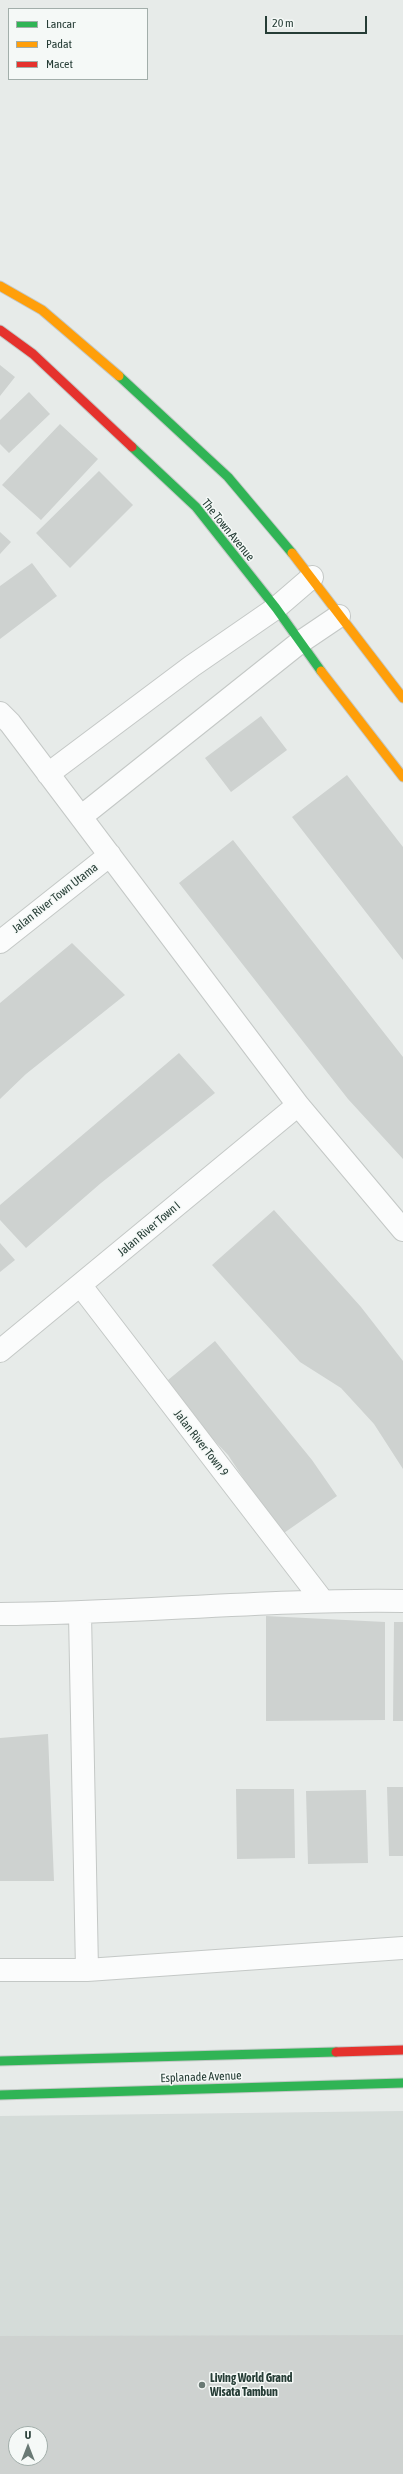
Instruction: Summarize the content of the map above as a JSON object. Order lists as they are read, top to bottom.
{
  "streets": {
    "street": [
      "The Town Avenue",
      "Jalan River Town Utama",
      "Jalan River Town I",
      "Jalan River Town 9",
      "Esplanade Avenue"
    ]
  },
  "crossings": [
    ["Jalan River Town I", "Jalan River Town 9"]
  ],
  "places": ["Living World Grand Wisata Tambun"],
  "legend": ["Lancar", "Padat", "Macet"],
  "scale_bar": "20 m",
  "north": "top"
}
